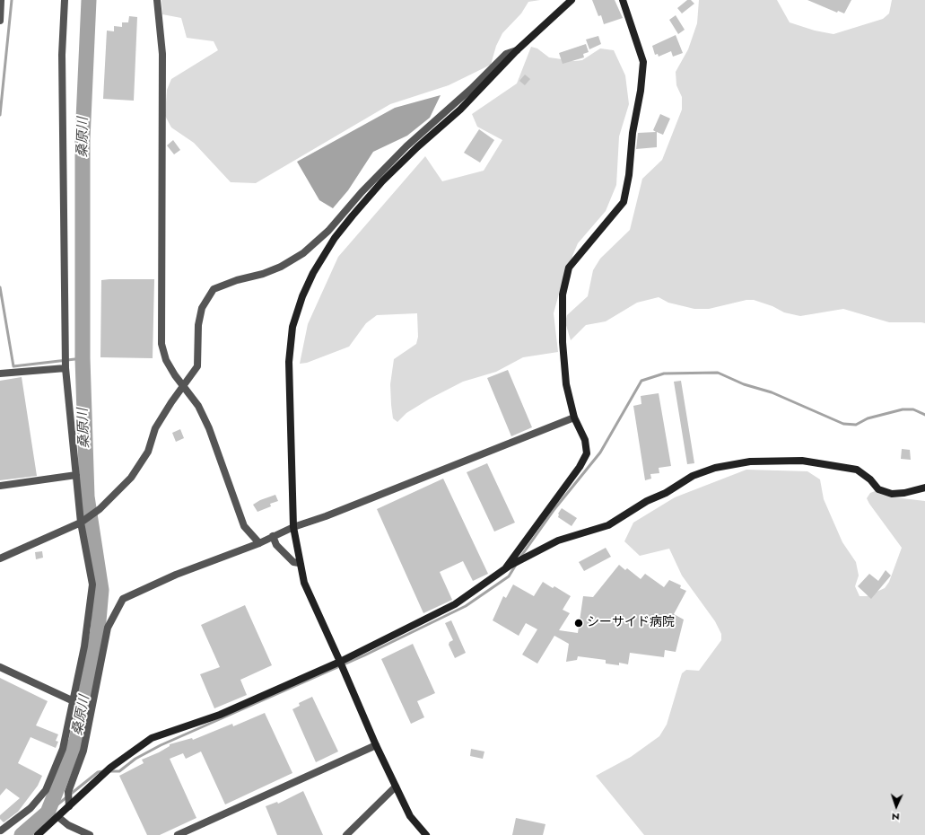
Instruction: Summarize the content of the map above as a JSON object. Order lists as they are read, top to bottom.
{
  "water": ["桑原川"],
  "places": ["シーサイド病院"],
  "north": "bottom"
}
